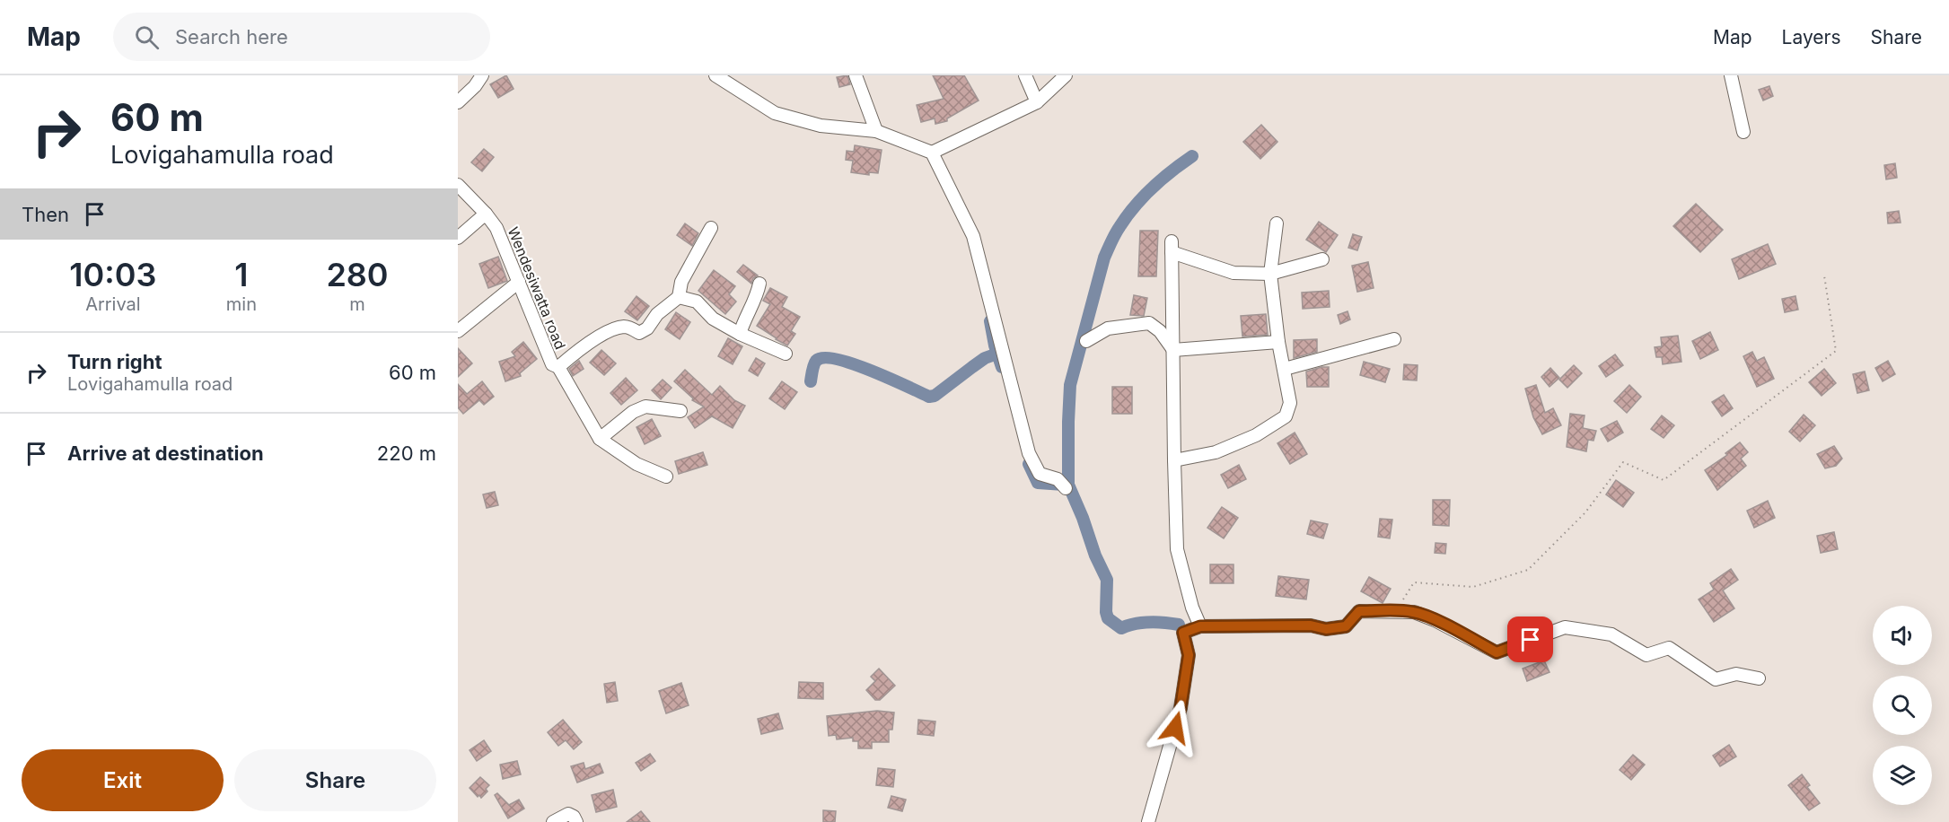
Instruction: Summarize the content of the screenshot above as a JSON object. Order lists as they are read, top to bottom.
{
  "streets": {
    "street": ["Wendesiwatta road"]
  },
  "page": {
    "header": "Map",
    "search": "Search here",
    "nav": ["Map", "Layers", "Share"],
    "turn": ["60 m", "Lovigahamulla road"],
    "then": "Then",
    "eta": [
      "10:03",
      "Arrival",
      "1",
      "min",
      "280",
      "m"
    ],
    "list": [
      {
        "name": "Turn right",
        "note": "Lovigahamulla road",
        "value": "60 m"
      },
      {
        "name": "Arrive at destination",
        "value": "220 m"
      }
    ],
    "buttons": ["Exit", "Share"]
  }
}
